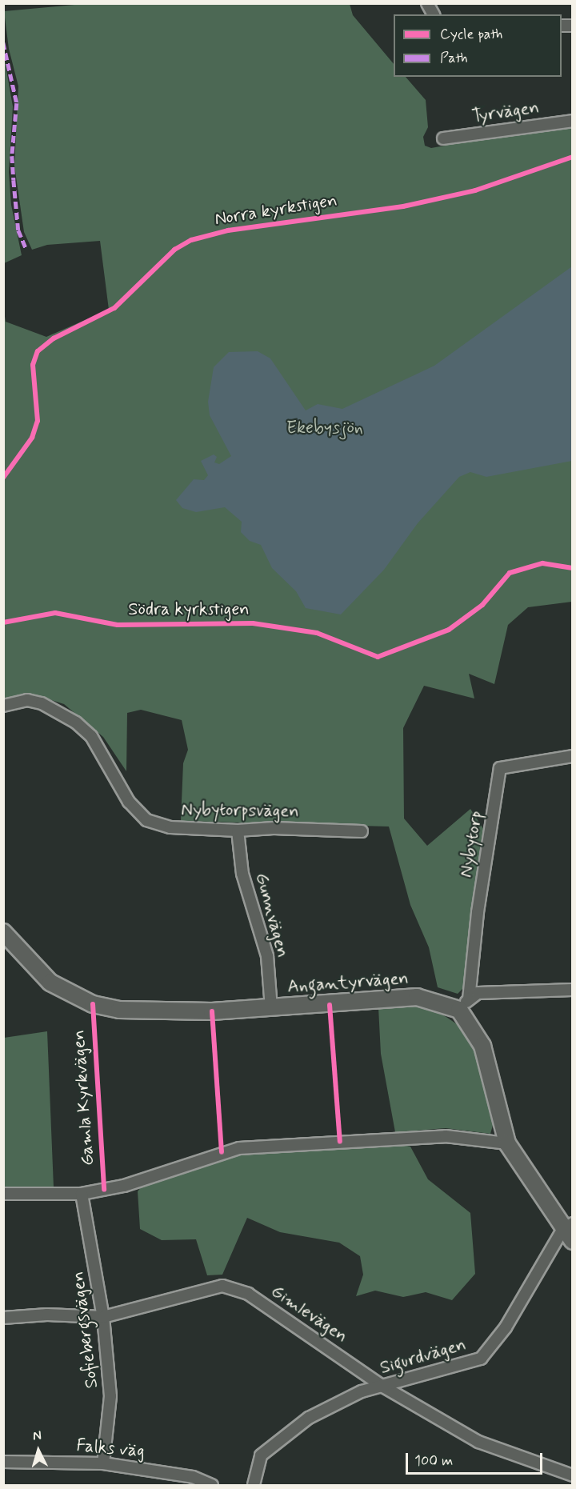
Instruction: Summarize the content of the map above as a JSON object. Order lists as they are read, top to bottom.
{
  "streets": {
    "street": [
      "Tyrvägen",
      "Nybytorpsvägen",
      "Nybytorp",
      "Gunnvägen",
      "Angantyrvägen",
      "Gamla Kyrkvägen",
      "Gimlevägen",
      "Sofiebergsvägen",
      "Sigurdvägen",
      "Falks väg"
    ],
    "cycle path": ["Norra kyrkstigen", "Södra kyrkstigen"]
  },
  "crossings": [
    ["Nybytorpsvägen", "Gunnvägen"],
    ["Nybytorp", "Angantyrvägen"],
    ["Gunnvägen", "Angantyrvägen"],
    ["Gamla Kyrkvägen", "Sofiebergsvägen"],
    ["Gimlevägen", "Sofiebergsvägen"],
    ["Gimlevägen", "Sigurdvägen"],
    ["Sofiebergsvägen", "Falks väg"]
  ],
  "parks": ["Ekebysjön"],
  "legend": ["Cycle path", "Path"],
  "scale_bar": "100 m",
  "north": "top"
}
